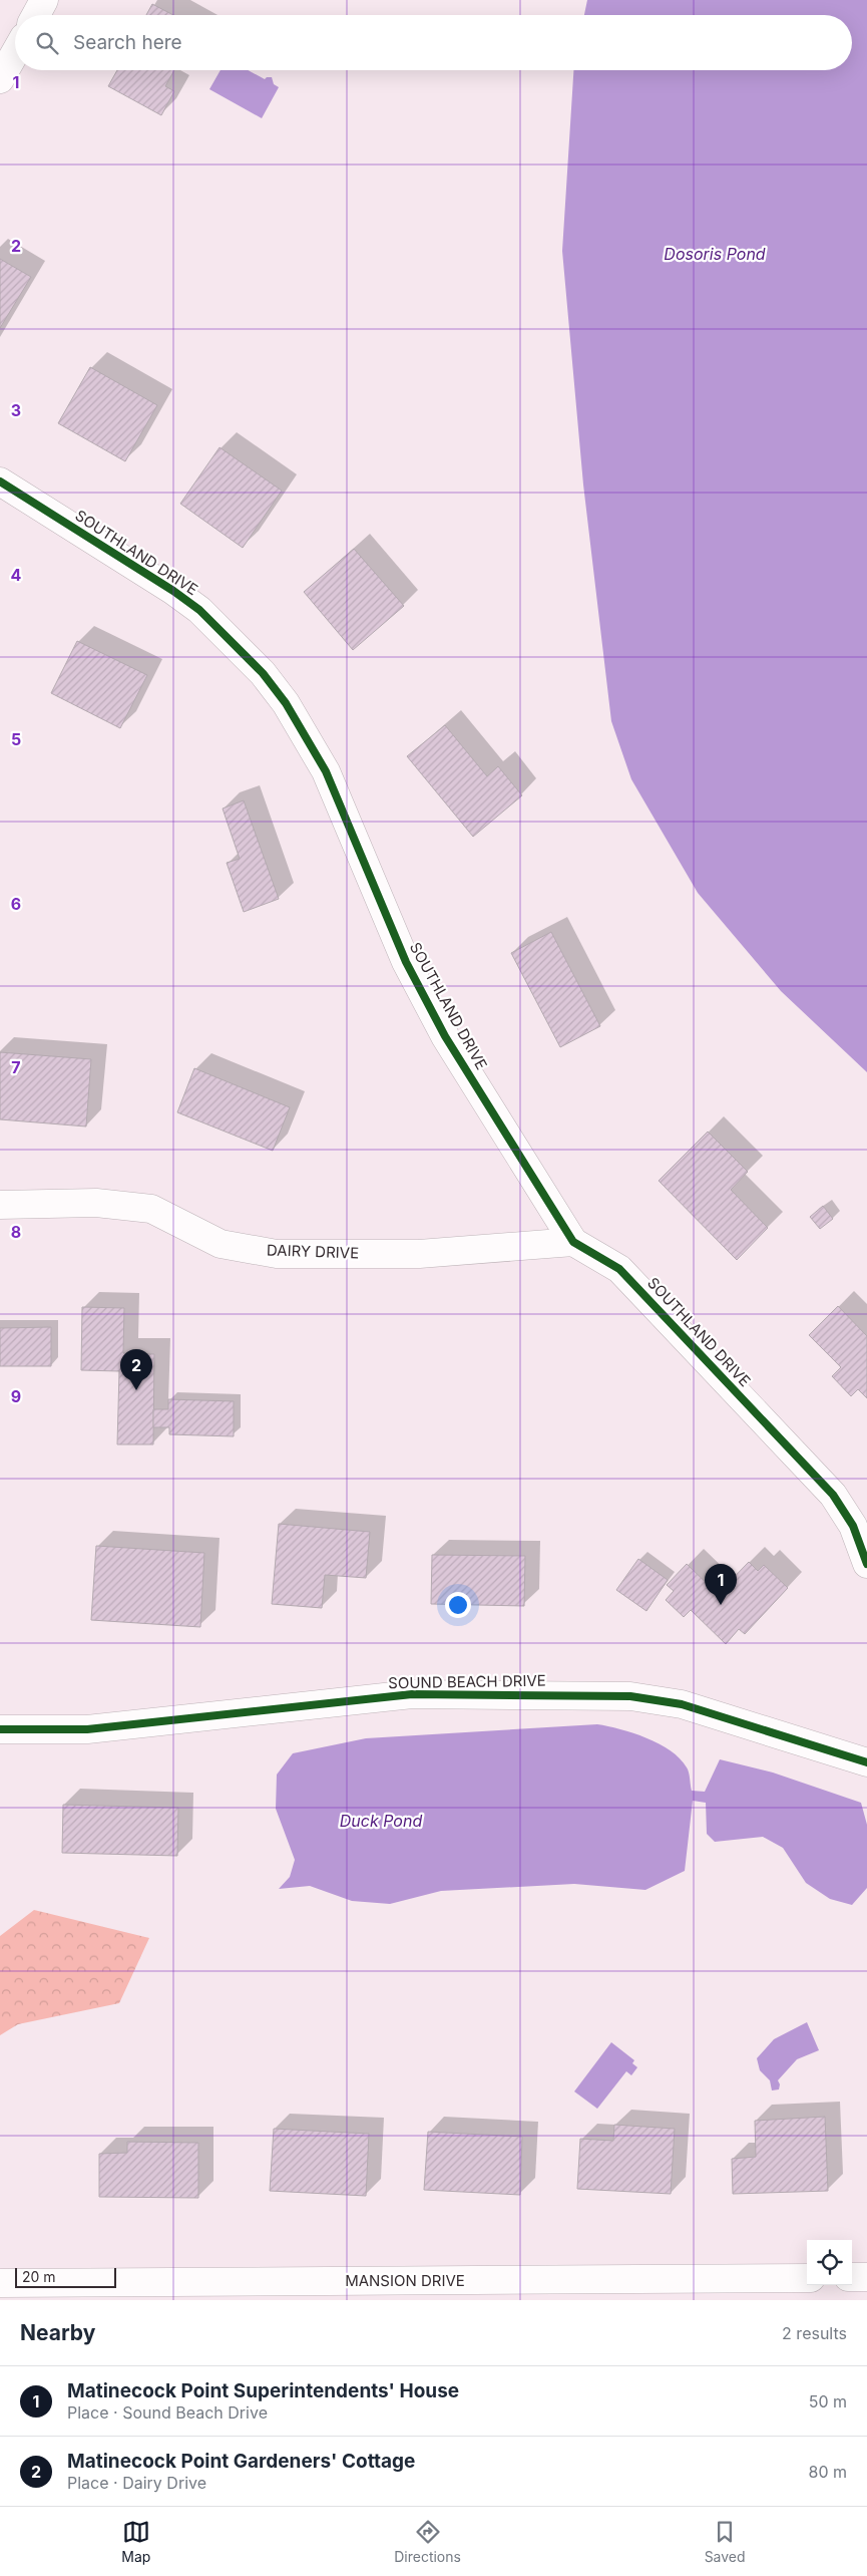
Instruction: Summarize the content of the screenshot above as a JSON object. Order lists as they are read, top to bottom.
{
  "streets": {
    "street": [
      "SOUTHLAND DRIVE",
      "DAIRY DRIVE",
      "SOUND BEACH DRIVE",
      "MANSION DRIVE"
    ]
  },
  "crossings": [
    ["SOUTHLAND DRIVE", "DAIRY DRIVE"]
  ],
  "water": ["Dosoris Pond", "Duck Pond"],
  "scale_bar": "20 m",
  "page": {
    "search": "Search here",
    "pins": ["2", "1"],
    "scale": "20 m",
    "heading": ["Nearby", "2 results"],
    "list": [
      {
        "mark": "1",
        "name": "Matinecock Point Superintendents' House",
        "note": "Place · Sound Beach Drive",
        "value": "50 m"
      },
      {
        "mark": "2",
        "name": "Matinecock Point Gardeners' Cottage",
        "note": "Place · Dairy Drive",
        "value": "80 m"
      }
    ],
    "nav": ["Map", "Directions", "Saved"]
  },
  "grid": {
    "rows": [
      "1",
      "2",
      "3",
      "4",
      "5",
      "6",
      "7",
      "8",
      "9"
    ]
  }
}
